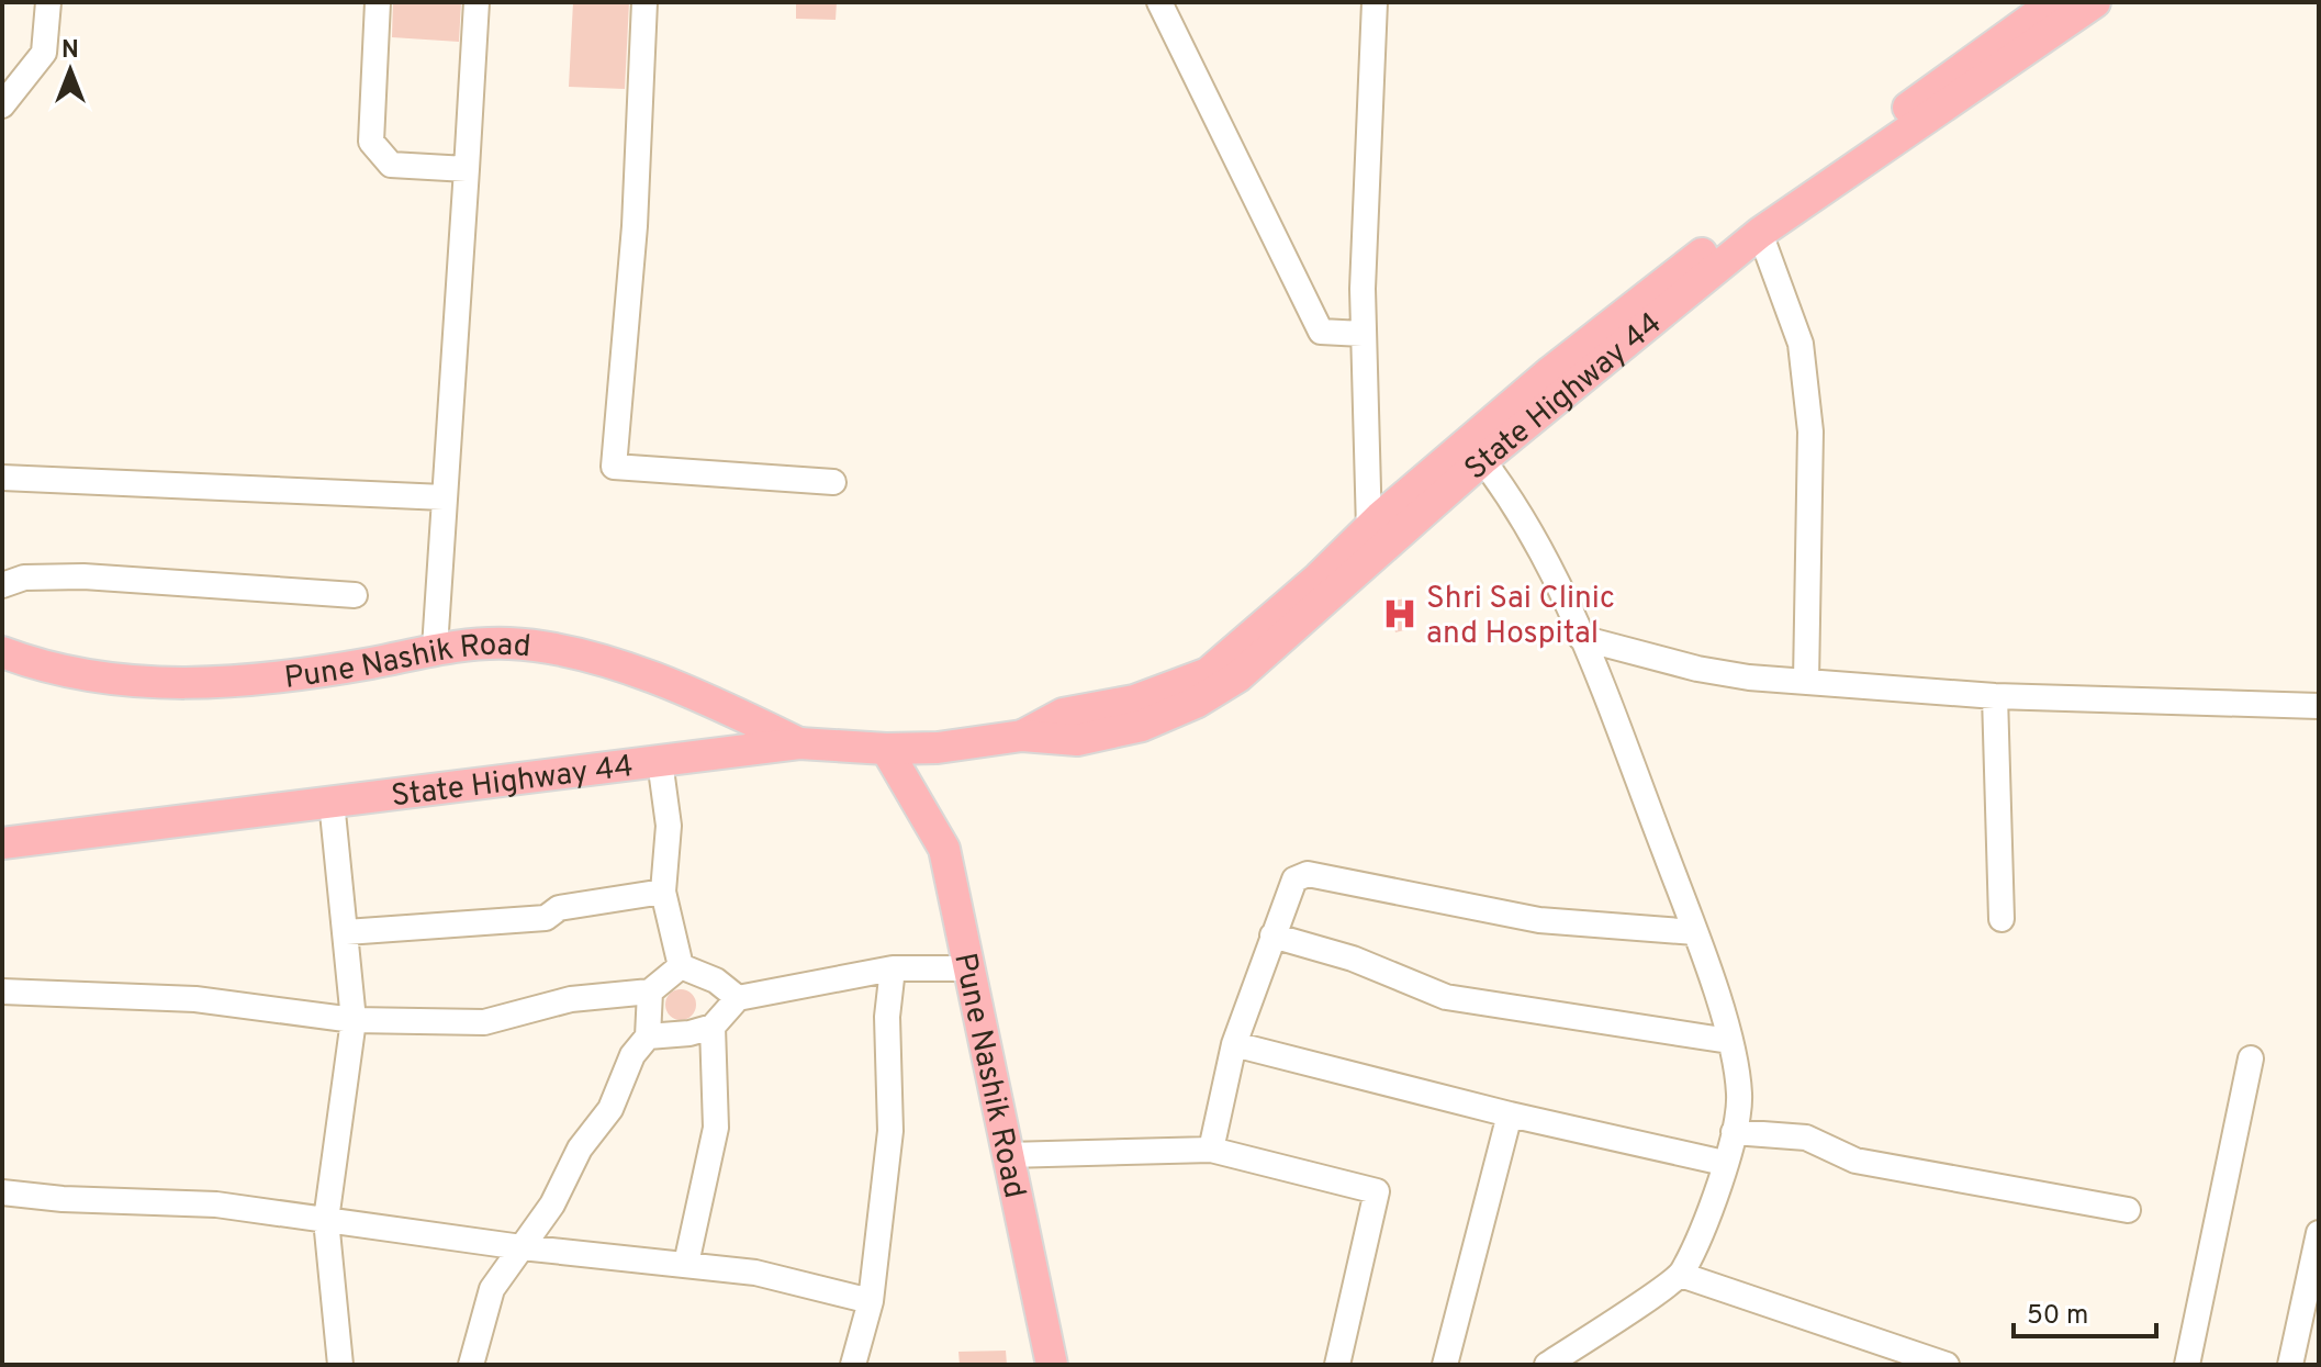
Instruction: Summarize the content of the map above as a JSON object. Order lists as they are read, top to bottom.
{
  "streets": {
    "main road": ["State Highway 44", "Pune Nashik Road"]
  },
  "crossings": [
    ["State Highway 44", "Pune Nashik Road"]
  ],
  "places": {
    "hospital": ["Shri Sai Clinic and Hospital"]
  },
  "scale_bar": "50 m",
  "north": "top"
}
